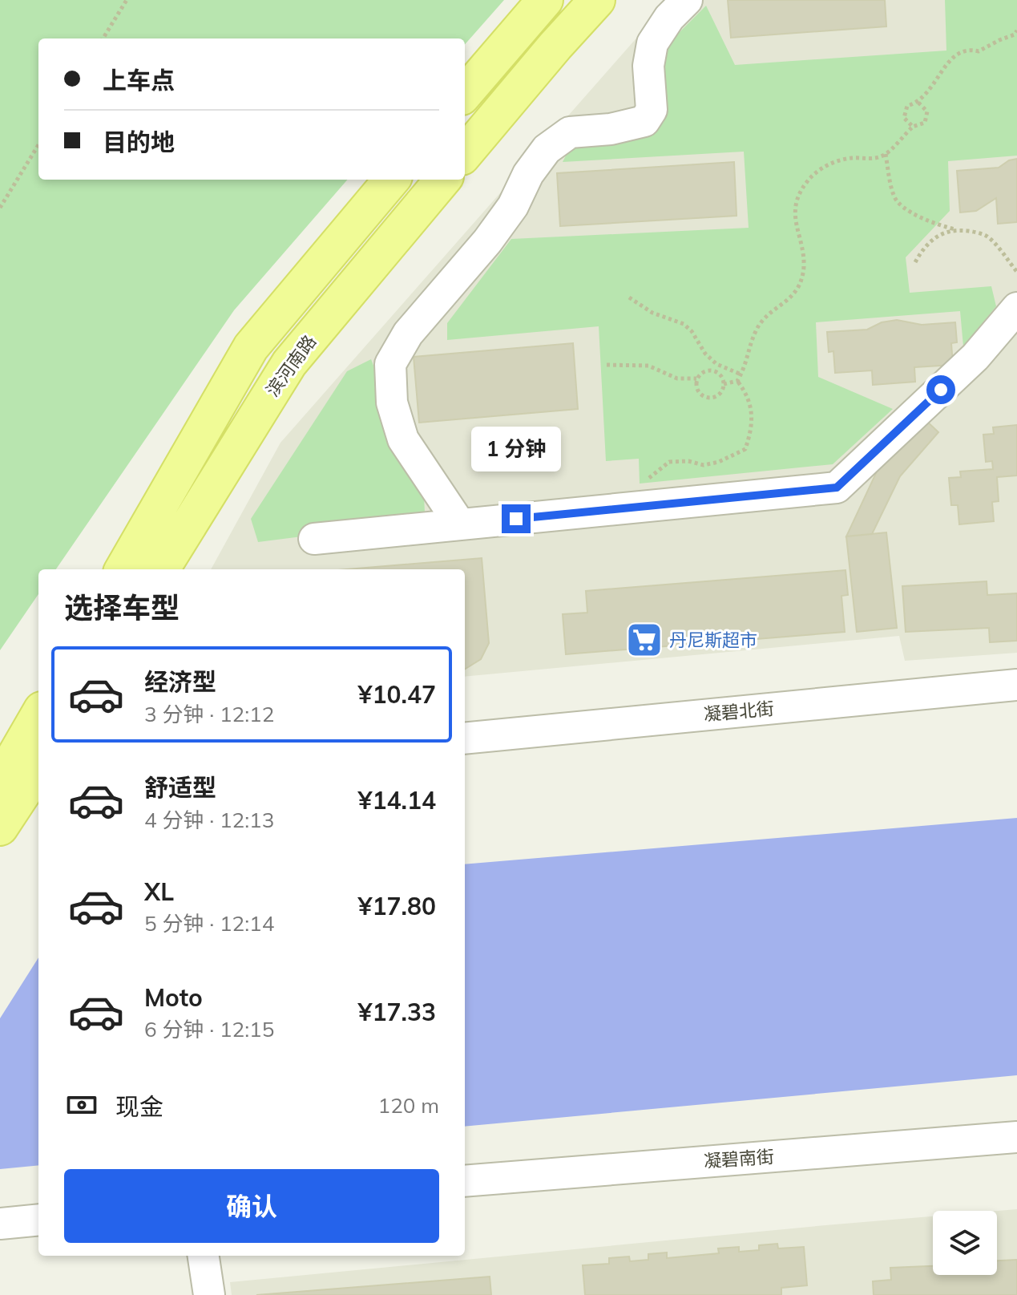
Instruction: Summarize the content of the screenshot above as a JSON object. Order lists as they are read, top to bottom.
{
  "streets": {
    "main road": ["滨河南路"],
    "street": ["凝碧北街", "凝碧南街"]
  },
  "places": {
    "supermarket": ["丹尼斯超市"]
  },
  "page": {
    "banner": ["上车点", "目的地"],
    "bubble": "1 分钟",
    "heading": "选择车型",
    "list": [
      {
        "name": "经济型",
        "note": "3 分钟 · 12:12",
        "value": "¥10.47"
      },
      {
        "name": "舒适型",
        "note": "4 分钟 · 12:13",
        "value": "¥14.14"
      },
      {
        "name": "XL",
        "note": "5 分钟 · 12:14",
        "value": "¥17.80"
      },
      {
        "name": "Moto",
        "note": "6 分钟 · 12:15",
        "value": "¥17.33"
      }
    ],
    "pay": ["现金", "120 m"],
    "buttons": "确认"
  }
}
